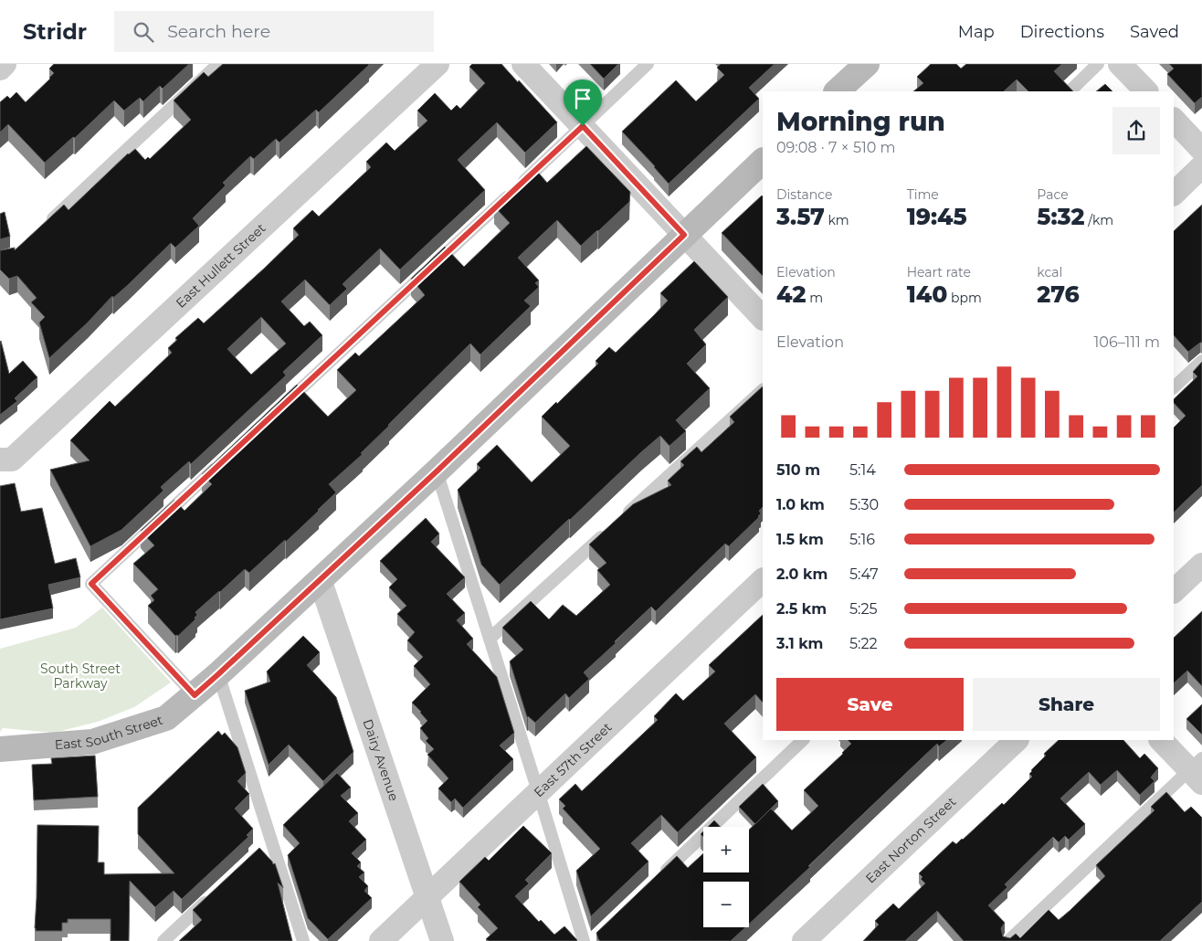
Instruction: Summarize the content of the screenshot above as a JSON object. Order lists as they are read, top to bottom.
{
  "streets": {
    "street": [
      "East Hullett Street",
      "East South Street",
      "Dairy Avenue",
      "East 57th Street",
      "East Norton Street"
    ]
  },
  "crossings": [
    ["East South Street", "Dairy Avenue"],
    ["Dairy Avenue", "East 57th Street"]
  ],
  "parks": ["South Street Parkway"],
  "page": {
    "header": "Stridr",
    "search": "Search here",
    "nav": ["Map", "Directions", "Saved"],
    "heading": ["Morning run", "09:08 · 7 × 510 m"],
    "stats": [
      ["Distance", "3.57 km"],
      ["Time", "19:45"],
      ["Pace", "5:32 /km"],
      ["Elevation", "42 m"],
      ["Heart rate", "140 bpm"],
      ["kcal", "276"]
    ],
    "chart": ["Elevation", "106–111 m"],
    "list": [
      {
        "name": "510 m",
        "note": "5:14"
      },
      {
        "name": "1.0 km",
        "note": "5:30"
      },
      {
        "name": "1.5 km",
        "note": "5:16"
      },
      {
        "name": "2.0 km",
        "note": "5:47"
      },
      {
        "name": "2.5 km",
        "note": "5:25"
      },
      {
        "name": "3.1 km",
        "note": "5:22"
      }
    ],
    "buttons": ["Save", "Share"],
    "map_buttons": ["+", "−"]
  }
}
